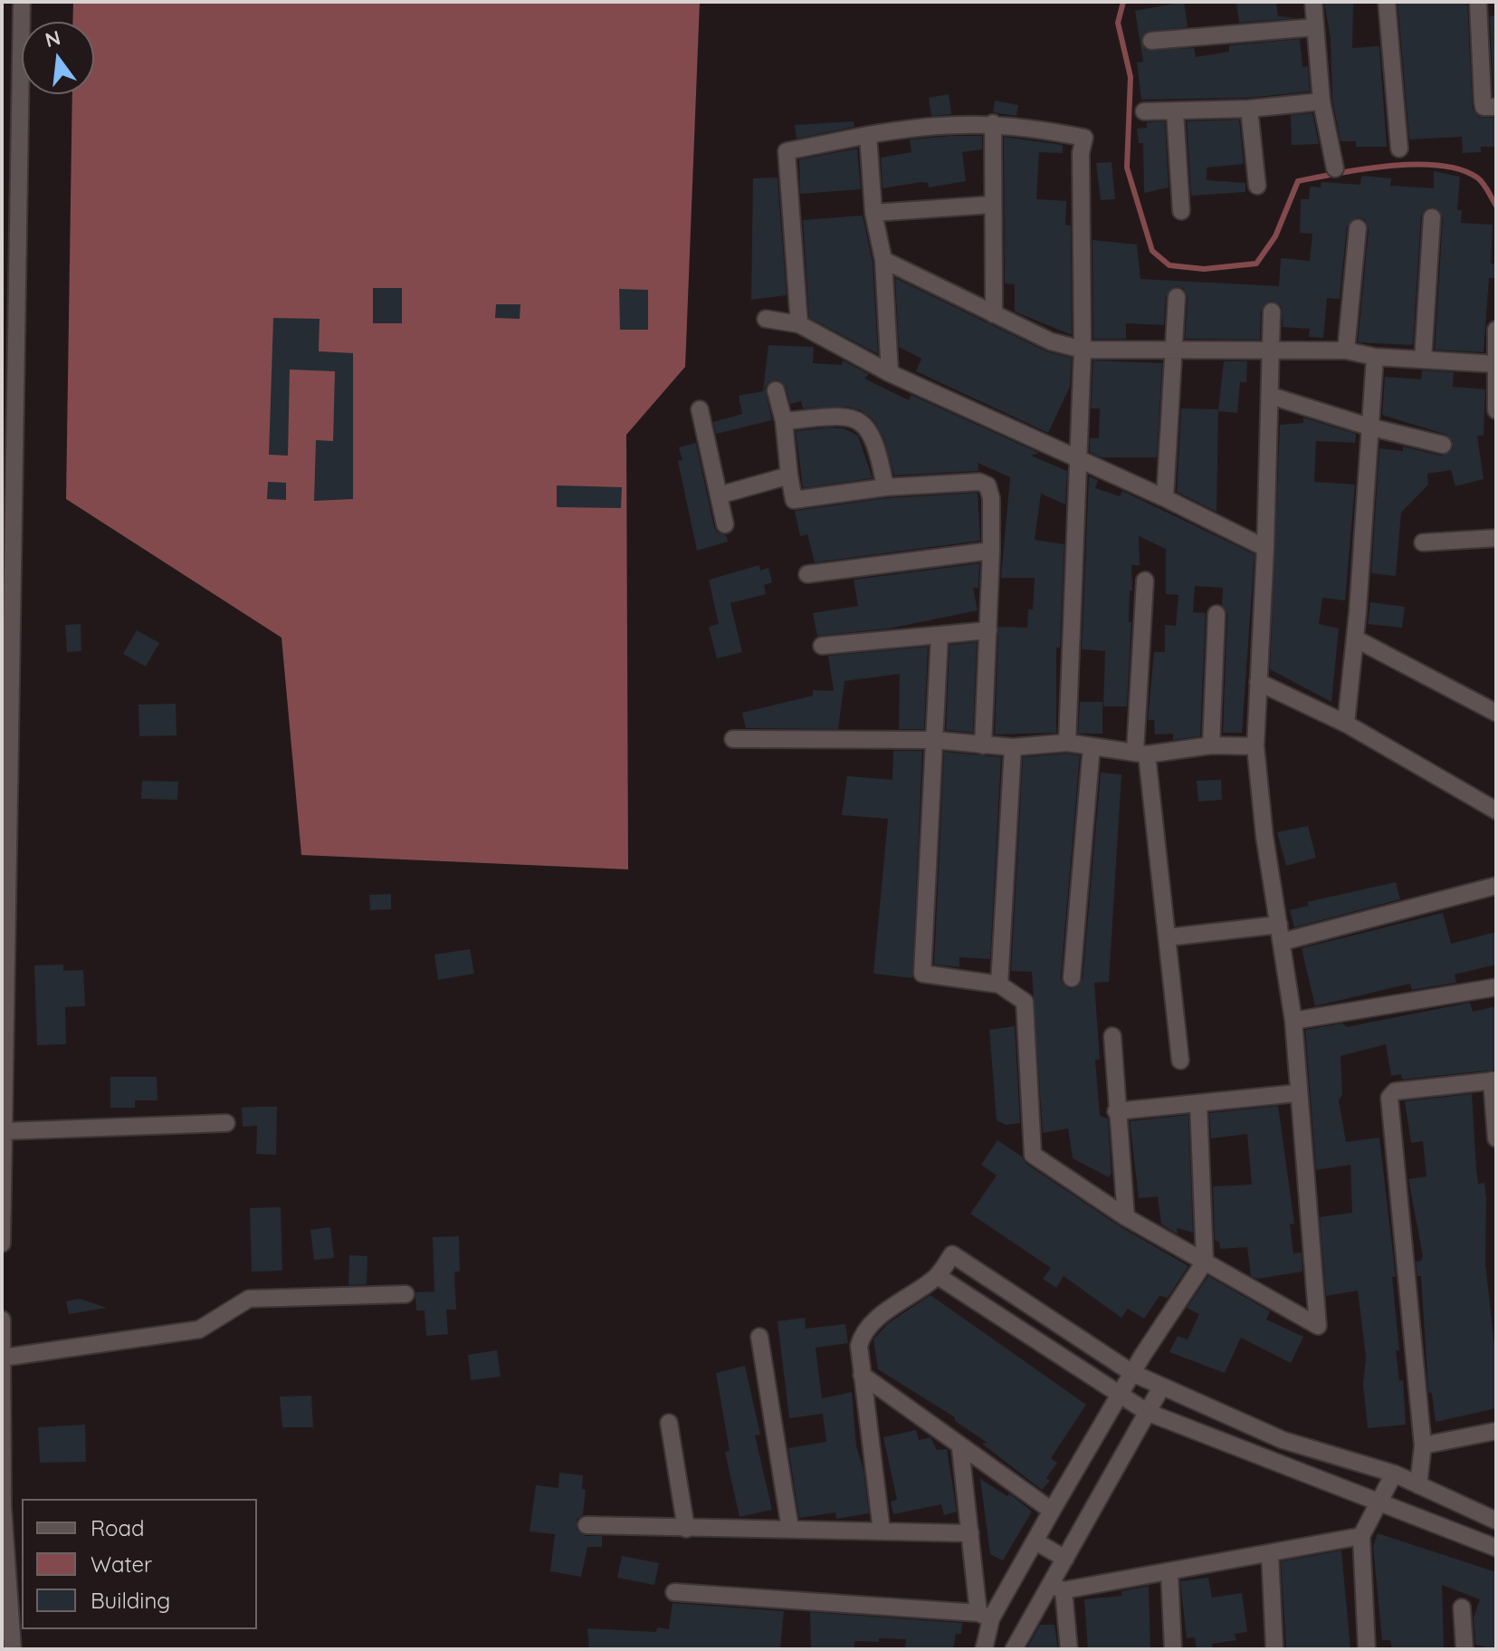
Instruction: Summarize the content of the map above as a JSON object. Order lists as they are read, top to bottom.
{
  "legend": ["Road", "Water", "Building"],
  "north": "top"
}
